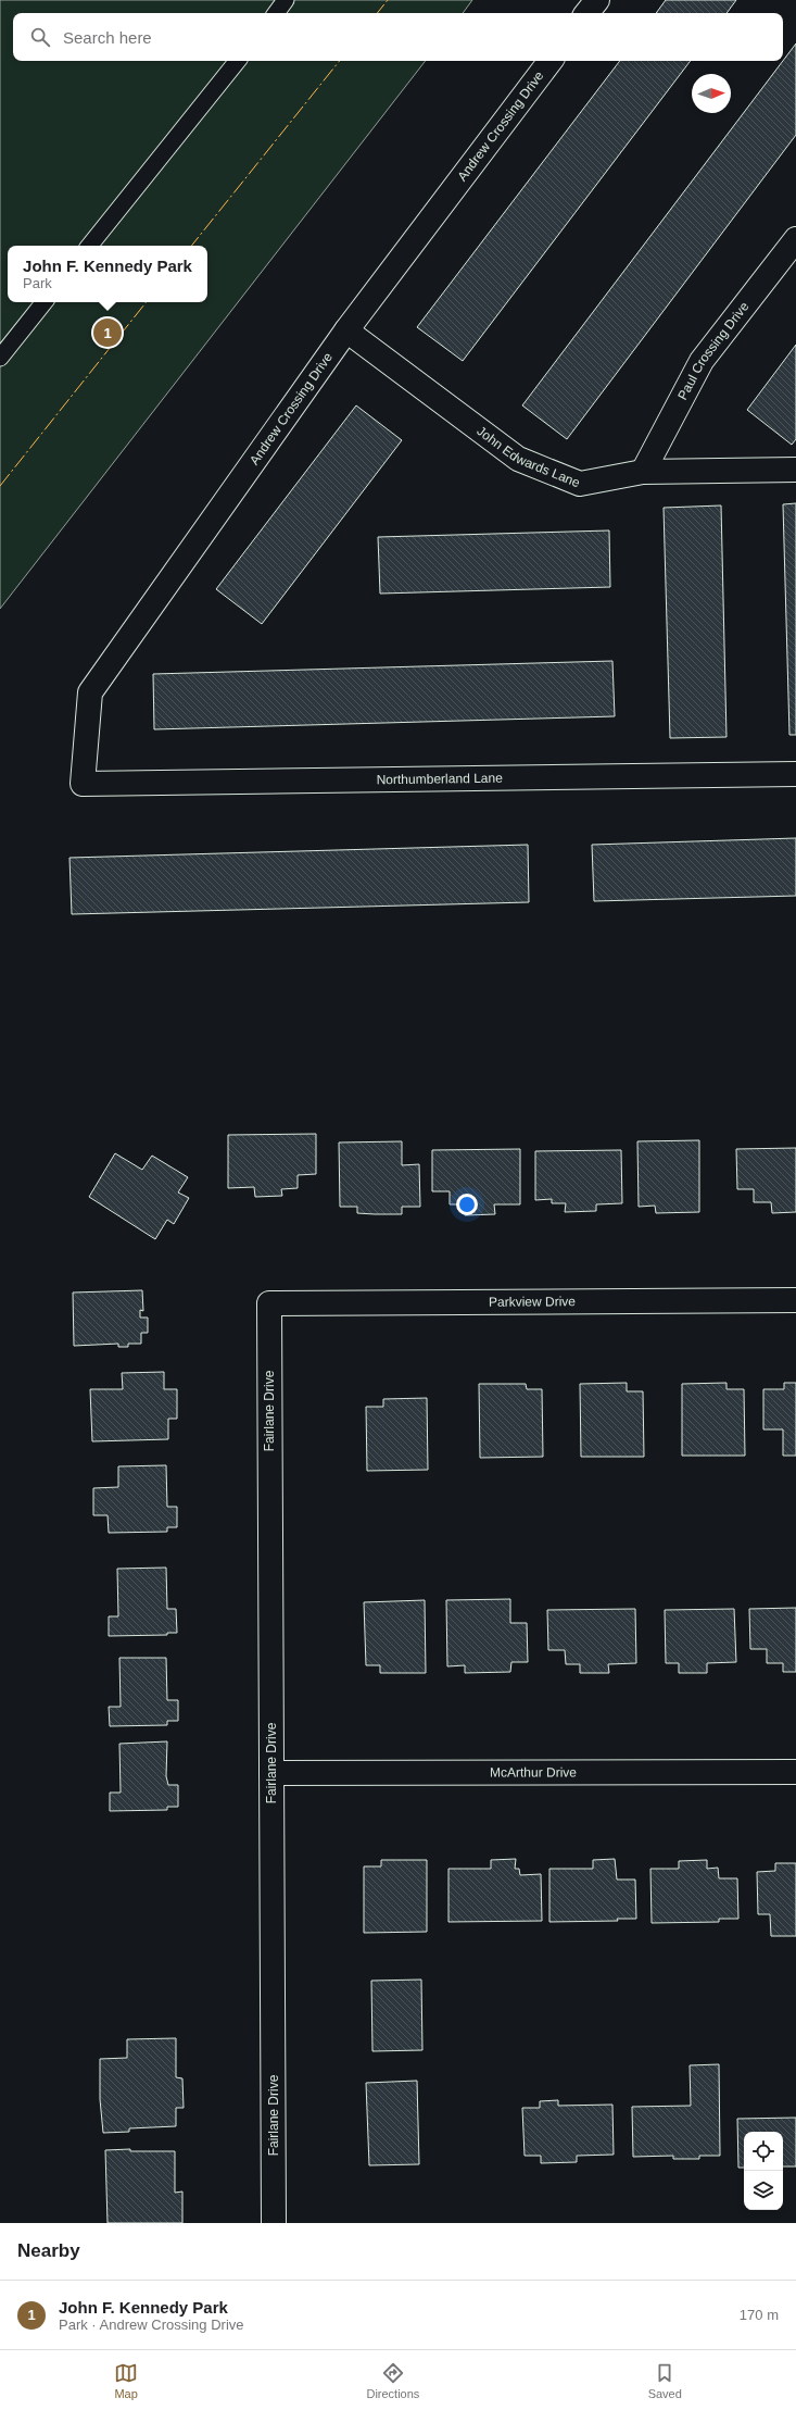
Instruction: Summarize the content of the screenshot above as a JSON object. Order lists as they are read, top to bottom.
{
  "streets": {
    "street": [
      "Andrew Crossing Drive",
      "Paul Crossing Drive",
      "John Edwards Lane",
      "Northumberland Lane",
      "Parkview Drive",
      "Fairlane Drive",
      "McArthur Drive"
    ]
  },
  "crossings": [
    ["Andrew Crossing Drive", "John Edwards Lane"],
    ["Andrew Crossing Drive", "Northumberland Lane"],
    ["Paul Crossing Drive", "John Edwards Lane"],
    ["Parkview Drive", "Fairlane Drive"],
    ["Fairlane Drive", "McArthur Drive"]
  ],
  "north": "right",
  "page": {
    "search": "Search here",
    "popup": ["John F. Kennedy Park", "Park"],
    "pins": "1",
    "heading": "Nearby",
    "list": [
      {
        "mark": "1",
        "name": "John F. Kennedy Park",
        "note": "Park · Andrew Crossing Drive",
        "value": "170 m"
      }
    ],
    "nav": ["Map", "Directions", "Saved"]
  }
}
